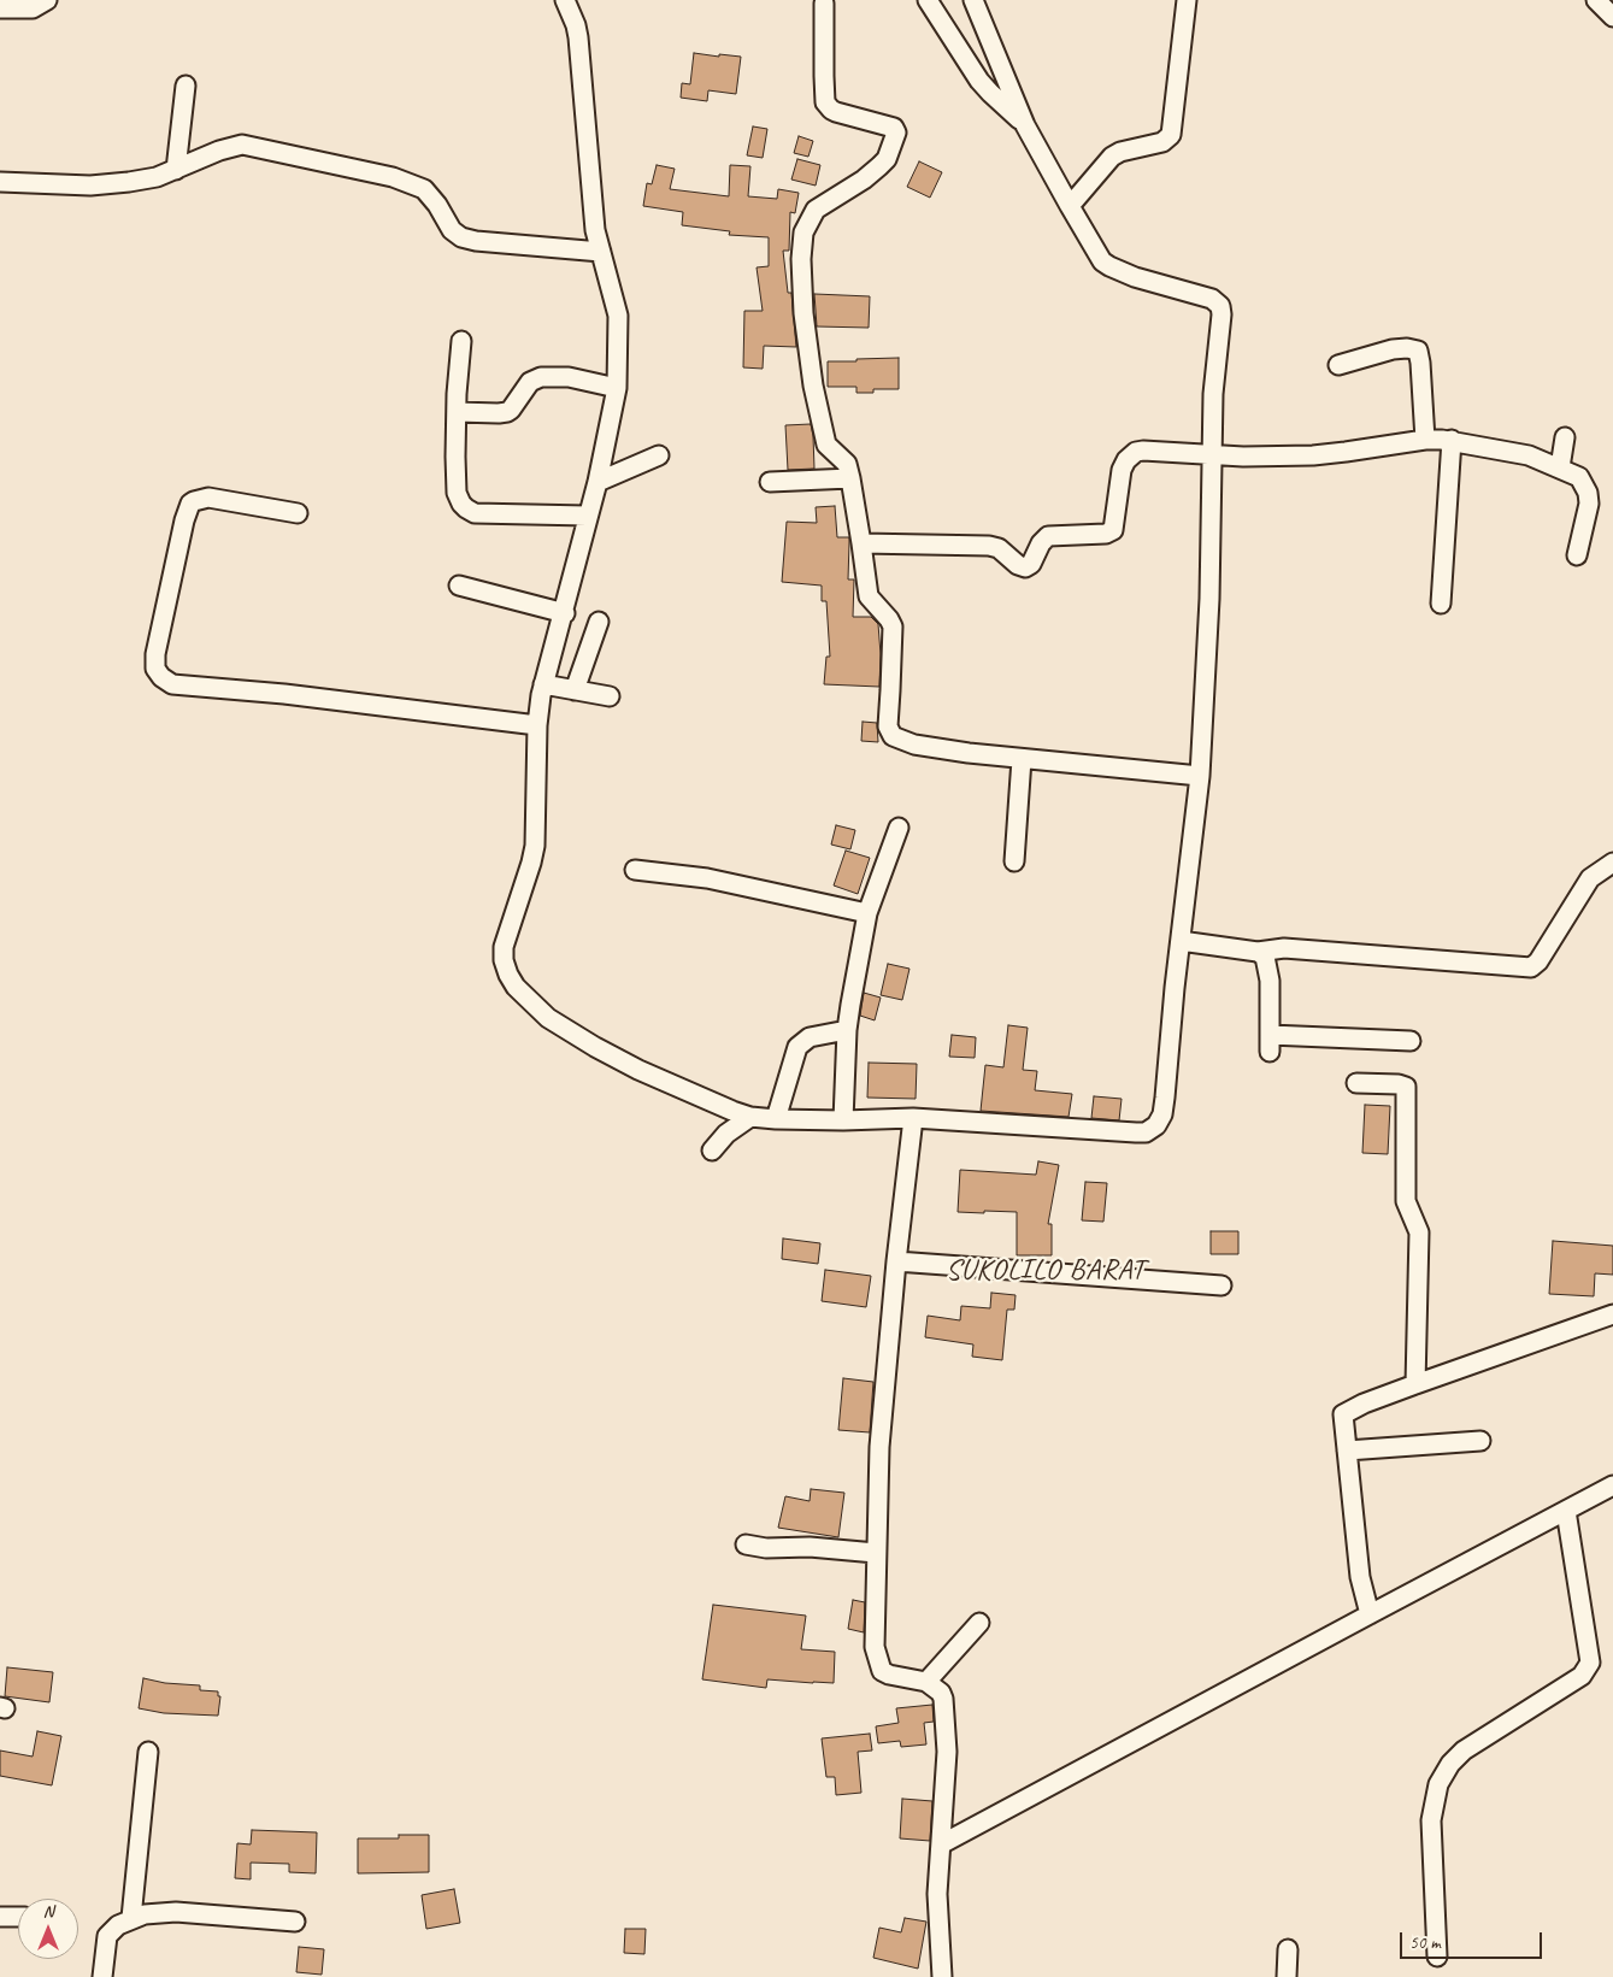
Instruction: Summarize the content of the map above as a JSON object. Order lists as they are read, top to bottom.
{
  "districts": ["SUKOLILO BARAT"],
  "scale_bar": "50 m",
  "north": "top"
}
